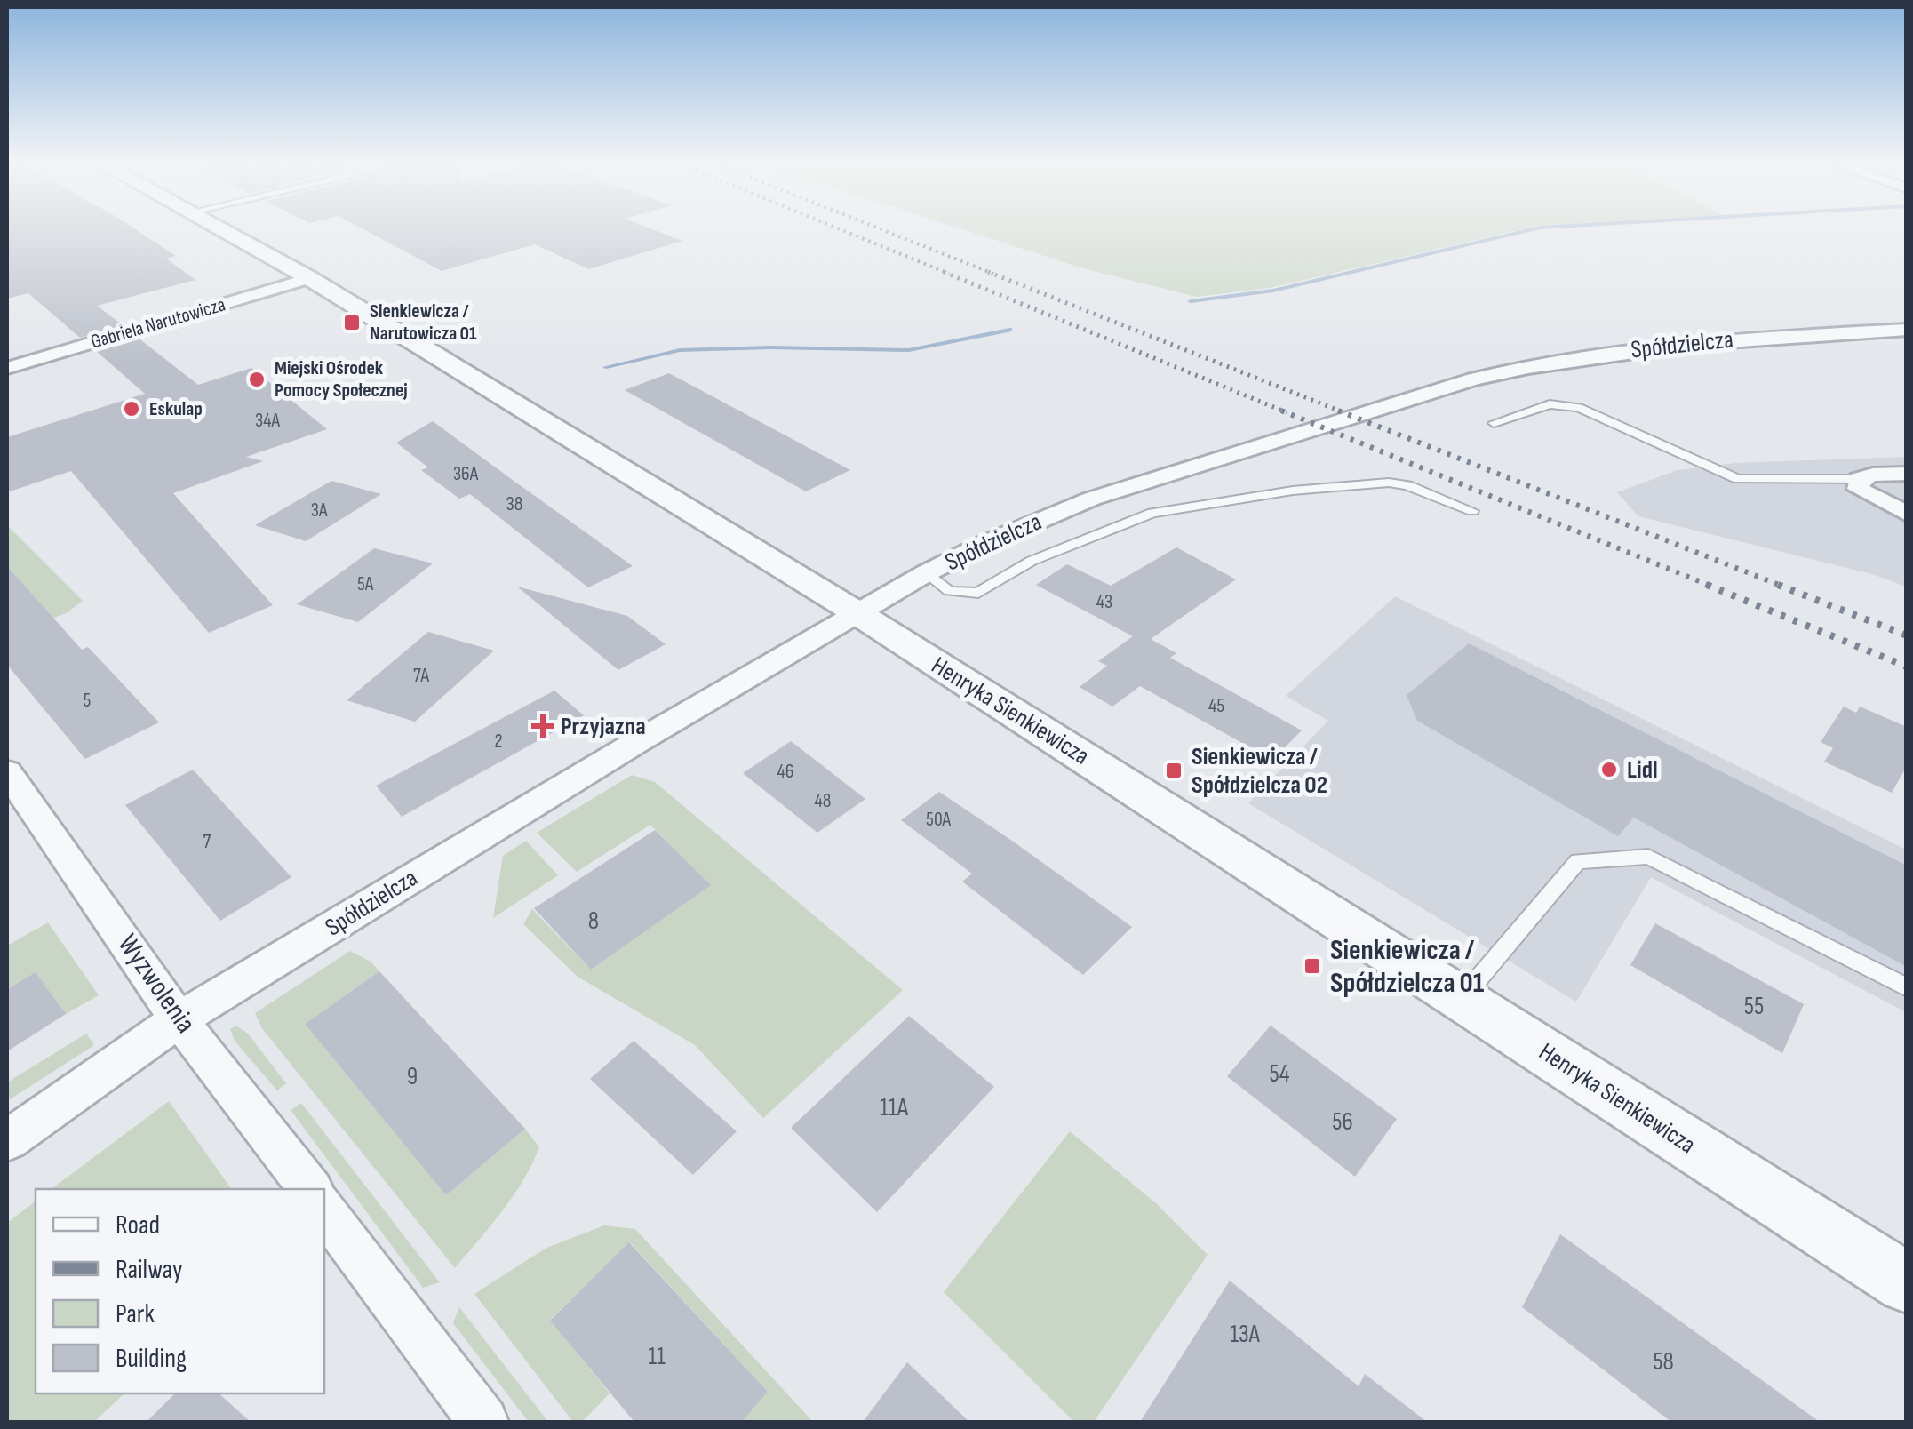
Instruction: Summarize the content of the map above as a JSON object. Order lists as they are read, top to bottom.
{
  "streets": {
    "street": [
      "Gabriela Narutowicza",
      "Spółdzielcza",
      "Henryka Sienkiewicza",
      "Wyzwolenia"
    ]
  },
  "crossings": [
    ["Gabriela Narutowicza", "Henryka Sienkiewicza"],
    ["Spółdzielcza", "Henryka Sienkiewicza"],
    ["Spółdzielcza", "Wyzwolenia"]
  ],
  "places": {
    "transit": ["Sienkiewicza / Narutowicza 01", "Sienkiewicza / Spółdzielcza 02", "Sienkiewicza / Spółdzielcza 01"],
    "other": ["Miejski Ośrodek Pomocy Społecznej", "Eskulap", "Lidl"],
    "health": ["Przyjazna"]
  },
  "house_numbers": [
    "34A",
    "36A",
    "38",
    "3A",
    "5A",
    "43",
    "7A",
    "5",
    "45",
    "2",
    "46",
    "48",
    "50A",
    "7",
    "8",
    "55",
    "54",
    "9",
    "11A",
    "56",
    "13A",
    "11",
    "58"
  ],
  "legend": [
    "Road",
    "Railway",
    "Park",
    "Building"
  ]
}
